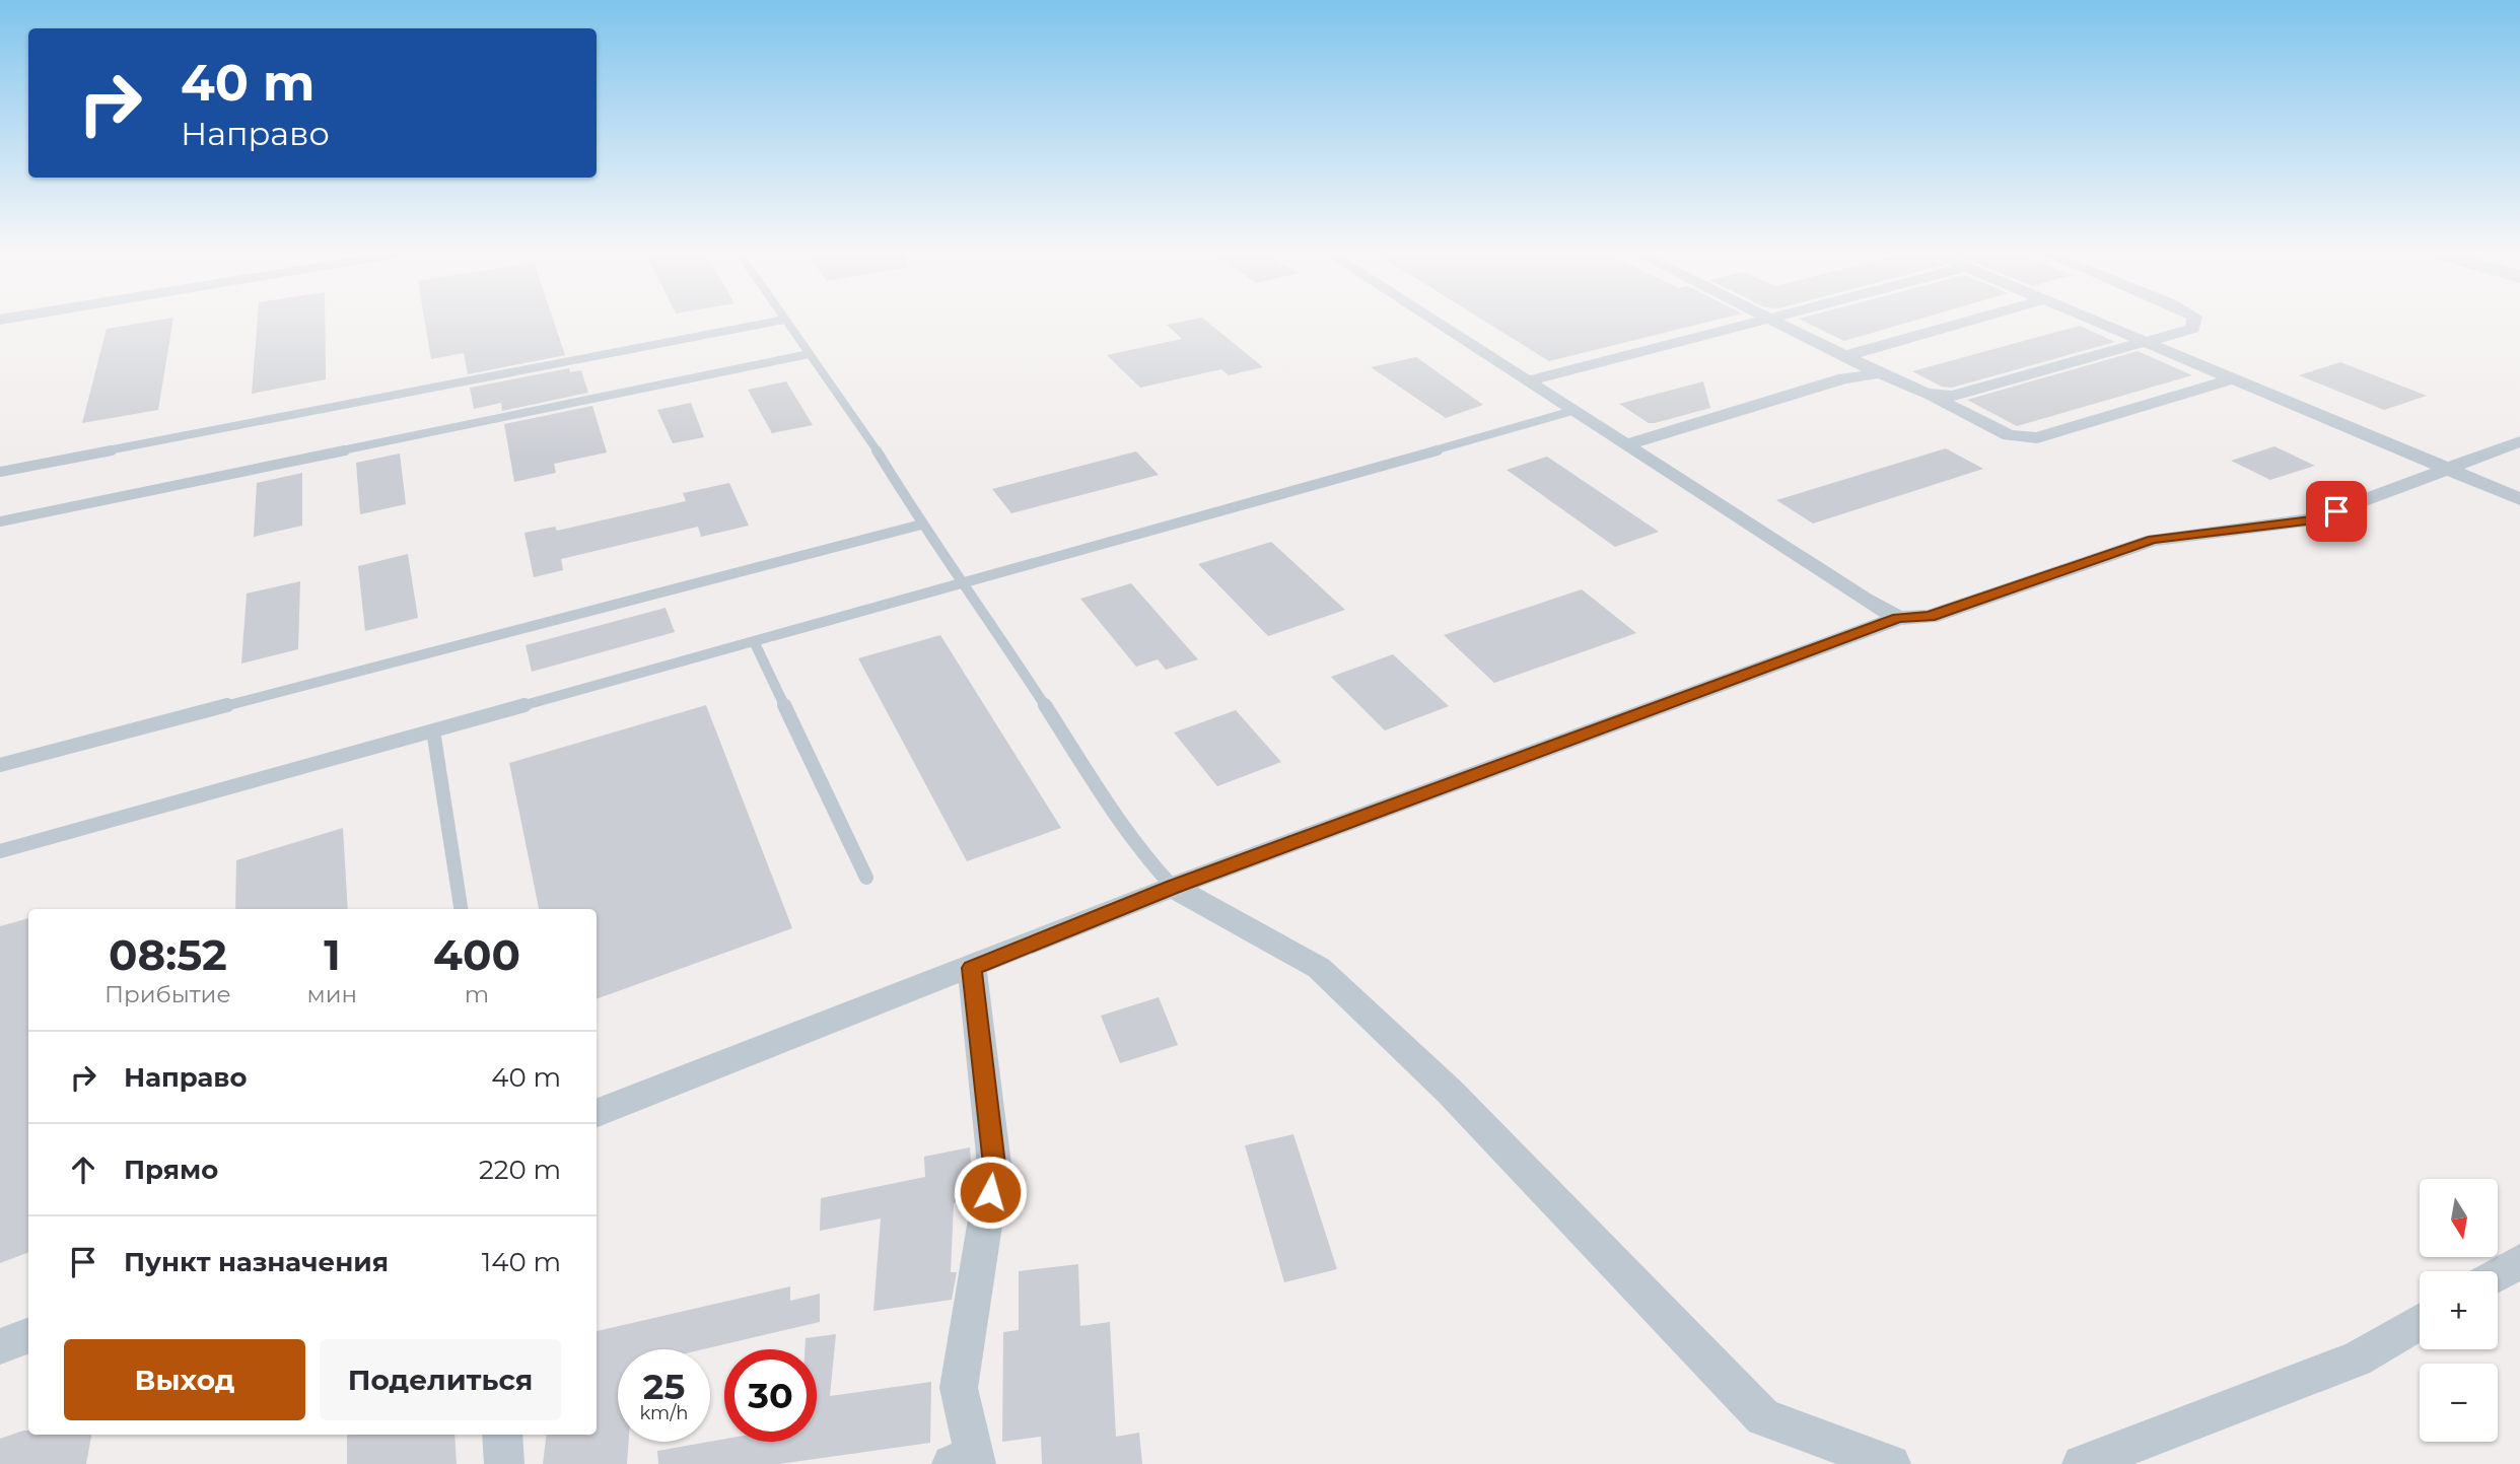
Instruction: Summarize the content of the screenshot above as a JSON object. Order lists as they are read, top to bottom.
{
  "north": "bottom",
  "page": {
    "turn": ["40 m", "Направо"],
    "eta": [
      "08:52",
      "Прибытие",
      "1",
      "мин",
      "400",
      "m"
    ],
    "list": [
      {
        "name": "Направо",
        "value": "40 m"
      },
      {
        "name": "Прямо",
        "value": "220 m"
      },
      {
        "name": "Пункт назначения",
        "value": "140 m"
      }
    ],
    "map_buttons": ["+", "−"],
    "buttons": ["Выход", "Поделиться"],
    "speed": "25 km/h",
    "limit": "30"
  }
}
